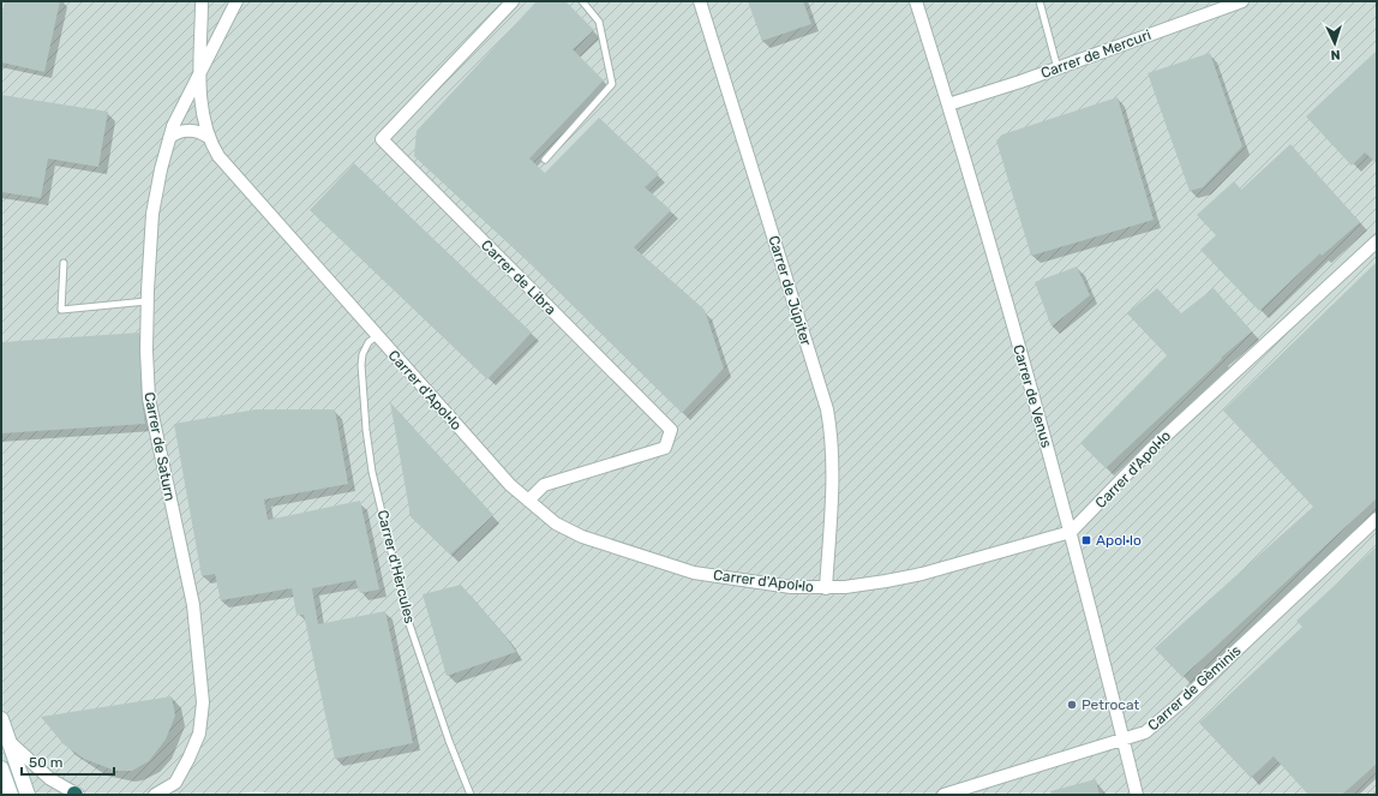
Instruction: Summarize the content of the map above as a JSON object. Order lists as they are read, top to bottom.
{
  "streets": {
    "street": [
      "Carrer de Mercuri",
      "Carrer de Libra",
      "Carrer de Júpiter",
      "Carrer d'Apol·lo",
      "Carrer de Venus",
      "Carrer de Saturn",
      "Carrer de Gèminis"
    ],
    "lane": ["Carrer d'Hèrcules"]
  },
  "crossings": [
    ["Carrer de Mercuri", "Carrer de Venus"],
    ["Carrer de Libra", "Carrer d'Apol·lo"],
    ["Carrer de Júpiter", "Carrer d'Apol·lo"],
    ["Carrer d'Apol·lo", "Carrer de Venus"],
    ["Carrer d'Apol·lo", "Carrer de Saturn"],
    ["Carrer d'Apol·lo", "Carrer d'Hèrcules"],
    ["Carrer de Venus", "Carrer de Gèminis"]
  ],
  "places": {
    "transit": ["Apol·lo"],
    "other": ["Petrocat"]
  },
  "scale_bar": "50 m",
  "north": "bottom"
}
